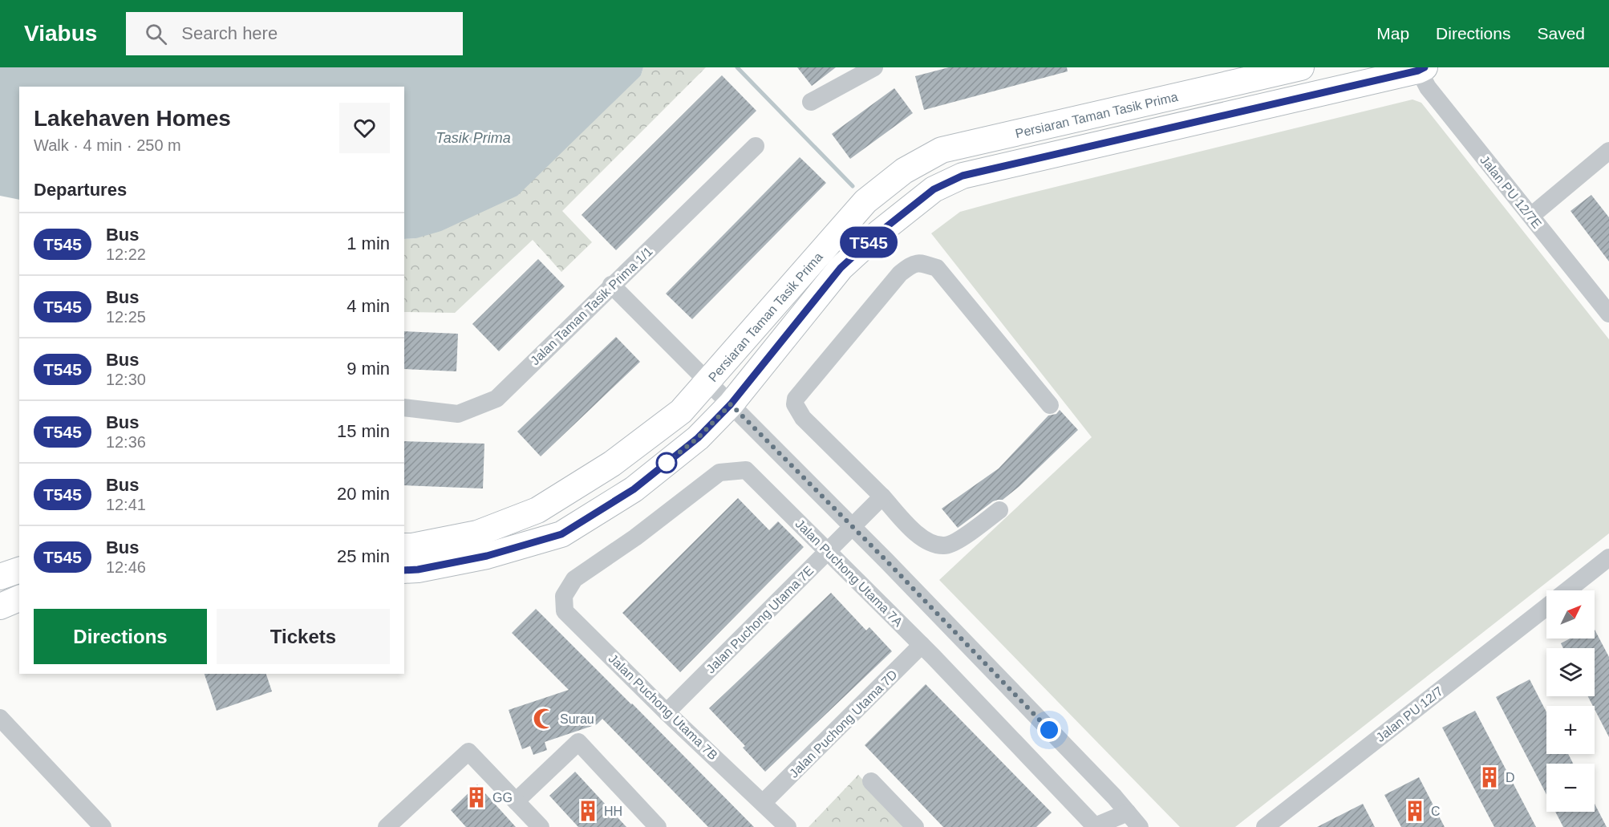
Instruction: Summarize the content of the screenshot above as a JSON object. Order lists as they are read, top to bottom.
{
  "streets": {
    "main road": ["Persiaran Taman Tasik Prima"],
    "street": [
      "Jalan PU 12/7E",
      "Jalan Taman Tasik Prima 1/1",
      "Jalan Puchong Utama 7A",
      "Jalan Puchong Utama 7E",
      "Jalan Puchong Utama 7B",
      "Jalan PU 12/7",
      "Jalan Puchong Utama 7D"
    ]
  },
  "crossings": [
    ["Persiaran Taman Tasik Prima", "Jalan PU 12/7E"],
    ["Jalan Puchong Utama 7A", "Jalan Puchong Utama 7E"],
    ["Jalan Puchong Utama 7A", "Jalan Puchong Utama 7B"],
    ["Jalan Puchong Utama 7A", "Jalan Puchong Utama 7D"],
    ["Jalan Puchong Utama 7E", "Jalan Puchong Utama 7B"],
    ["Jalan Puchong Utama 7B", "Jalan Puchong Utama 7D"]
  ],
  "water": ["Tasik Prima"],
  "places": {
    "mosque": ["Surau"],
    "building": [
      "D",
      "GG",
      "HH",
      "C"
    ]
  },
  "lines": ["bus line T545"],
  "north": "top right",
  "page": {
    "header": "Viabus",
    "search": "Search here",
    "nav": ["Map", "Directions", "Saved"],
    "on_map": "T545",
    "heading": [
      ["Lakehaven Homes", "Walk · 4 min · 250 m"],
      "Departures"
    ],
    "list": [
      {
        "mark": "T545",
        "name": "Bus",
        "note": "12:22",
        "value": "1 min"
      },
      {
        "mark": "T545",
        "name": "Bus",
        "note": "12:25",
        "value": "4 min"
      },
      {
        "mark": "T545",
        "name": "Bus",
        "note": "12:30",
        "value": "9 min"
      },
      {
        "mark": "T545",
        "name": "Bus",
        "note": "12:36",
        "value": "15 min"
      },
      {
        "mark": "T545",
        "name": "Bus",
        "note": "12:41",
        "value": "20 min"
      },
      {
        "mark": "T545",
        "name": "Bus",
        "note": "12:46",
        "value": "25 min"
      }
    ],
    "map_buttons": ["+", "−"],
    "buttons": ["Directions", "Tickets"]
  }
}
